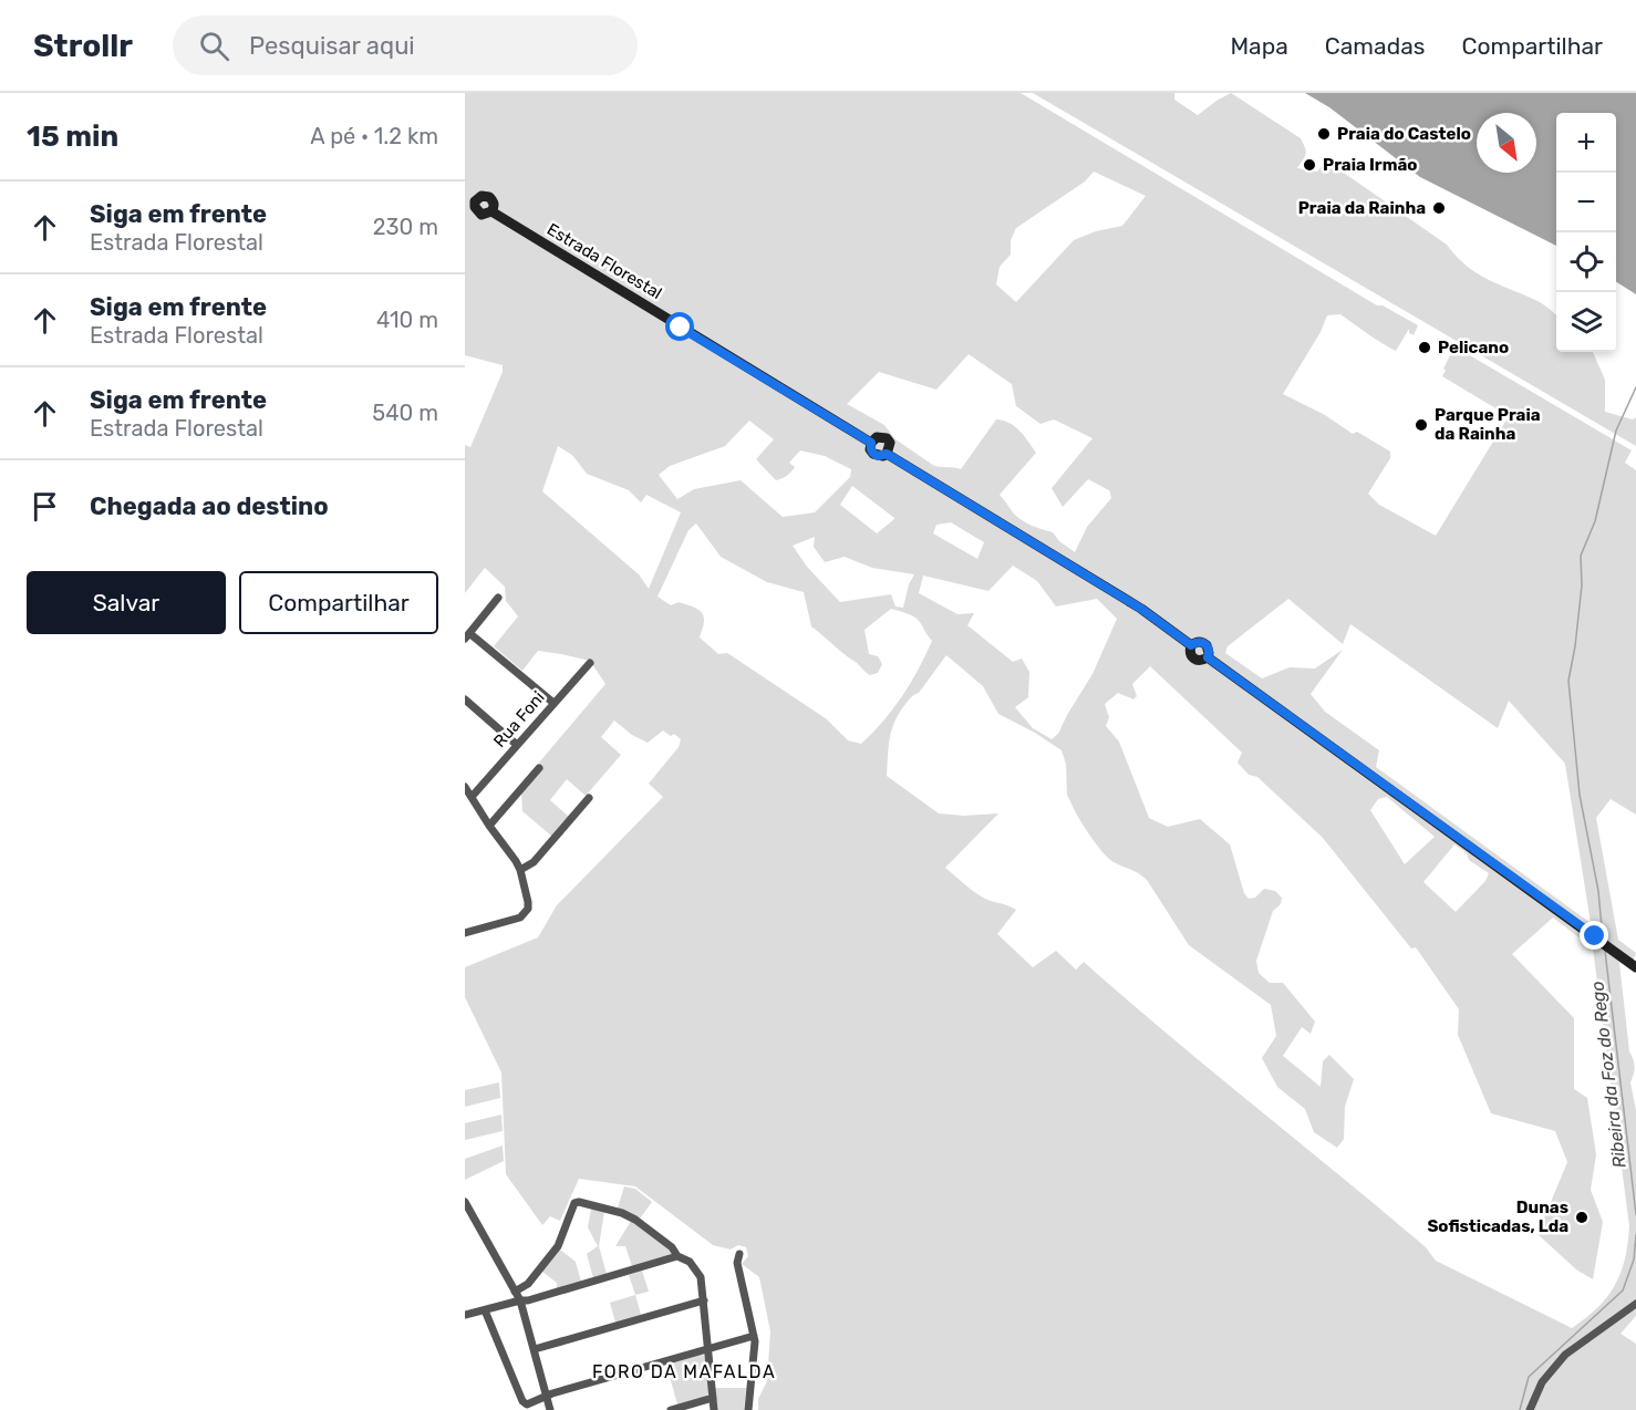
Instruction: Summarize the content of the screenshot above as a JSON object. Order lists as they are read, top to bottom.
{
  "streets": {
    "main road": ["Estrada Florestal"],
    "street": ["Rua Foni"]
  },
  "districts": ["FORO DA MAFALDA"],
  "water": ["Ribeira da Foz do Rego"],
  "places": [
    "Praia do Castelo",
    "Praia Irmão",
    "Praia da Rainha",
    "Pelicano",
    "Parque Praia da Rainha",
    "Dunas Sofisticadas, Lda"
  ],
  "north": "bottom right",
  "page": {
    "header": "Strollr",
    "search": "Pesquisar aqui",
    "nav": ["Mapa", "Camadas", "Compartilhar"],
    "heading": ["15 min", "A pé · 1.2 km"],
    "map_buttons": ["+", "−"],
    "list": [
      ["Siga em frente", "Estrada Florestal", "230 m"],
      ["Siga em frente", "Estrada Florestal", "410 m"],
      ["Siga em frente", "Estrada Florestal", "540 m"],
      "Chegada ao destino"
    ],
    "buttons": ["Salvar", "Compartilhar"]
  }
}
